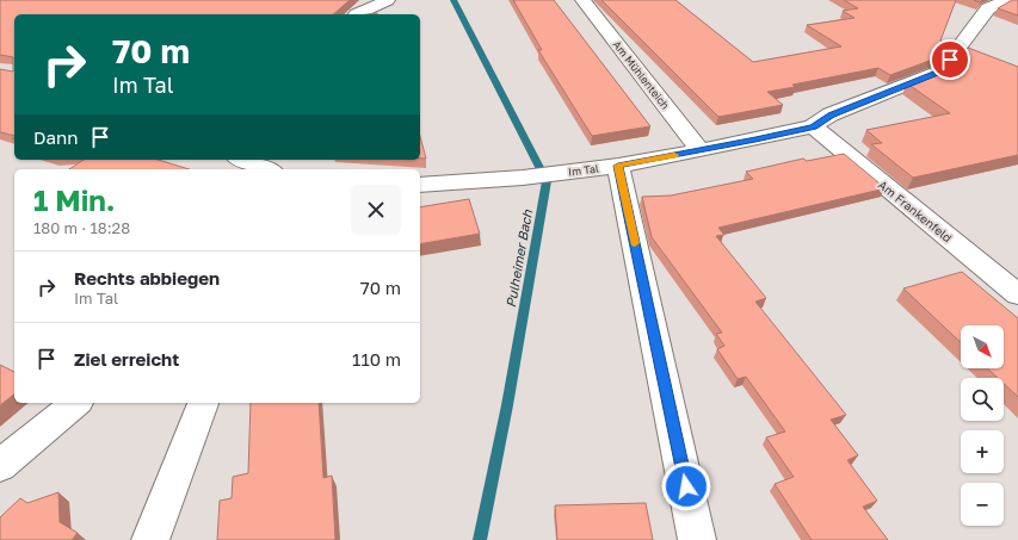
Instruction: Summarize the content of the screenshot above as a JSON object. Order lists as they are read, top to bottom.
{
  "streets": {
    "street": ["Am Mühlenteich", "Im Tal", "Am Frankenfeld"]
  },
  "crossings": [
    ["Am Mühlenteich", "Im Tal"],
    ["Im Tal", "Am Frankenfeld"]
  ],
  "water": ["Pulheimer Bach"],
  "north": "bottom right",
  "page": {
    "turn": ["70 m", "Im Tal"],
    "then": "Dann",
    "heading": ["1 Min.", "180 m · 18:28"],
    "list": [
      {
        "name": "Rechts abbiegen",
        "note": "Im Tal",
        "value": "70 m"
      },
      {
        "name": "Ziel erreicht",
        "value": "110 m"
      }
    ],
    "map_buttons": ["+", "−"]
  }
}
